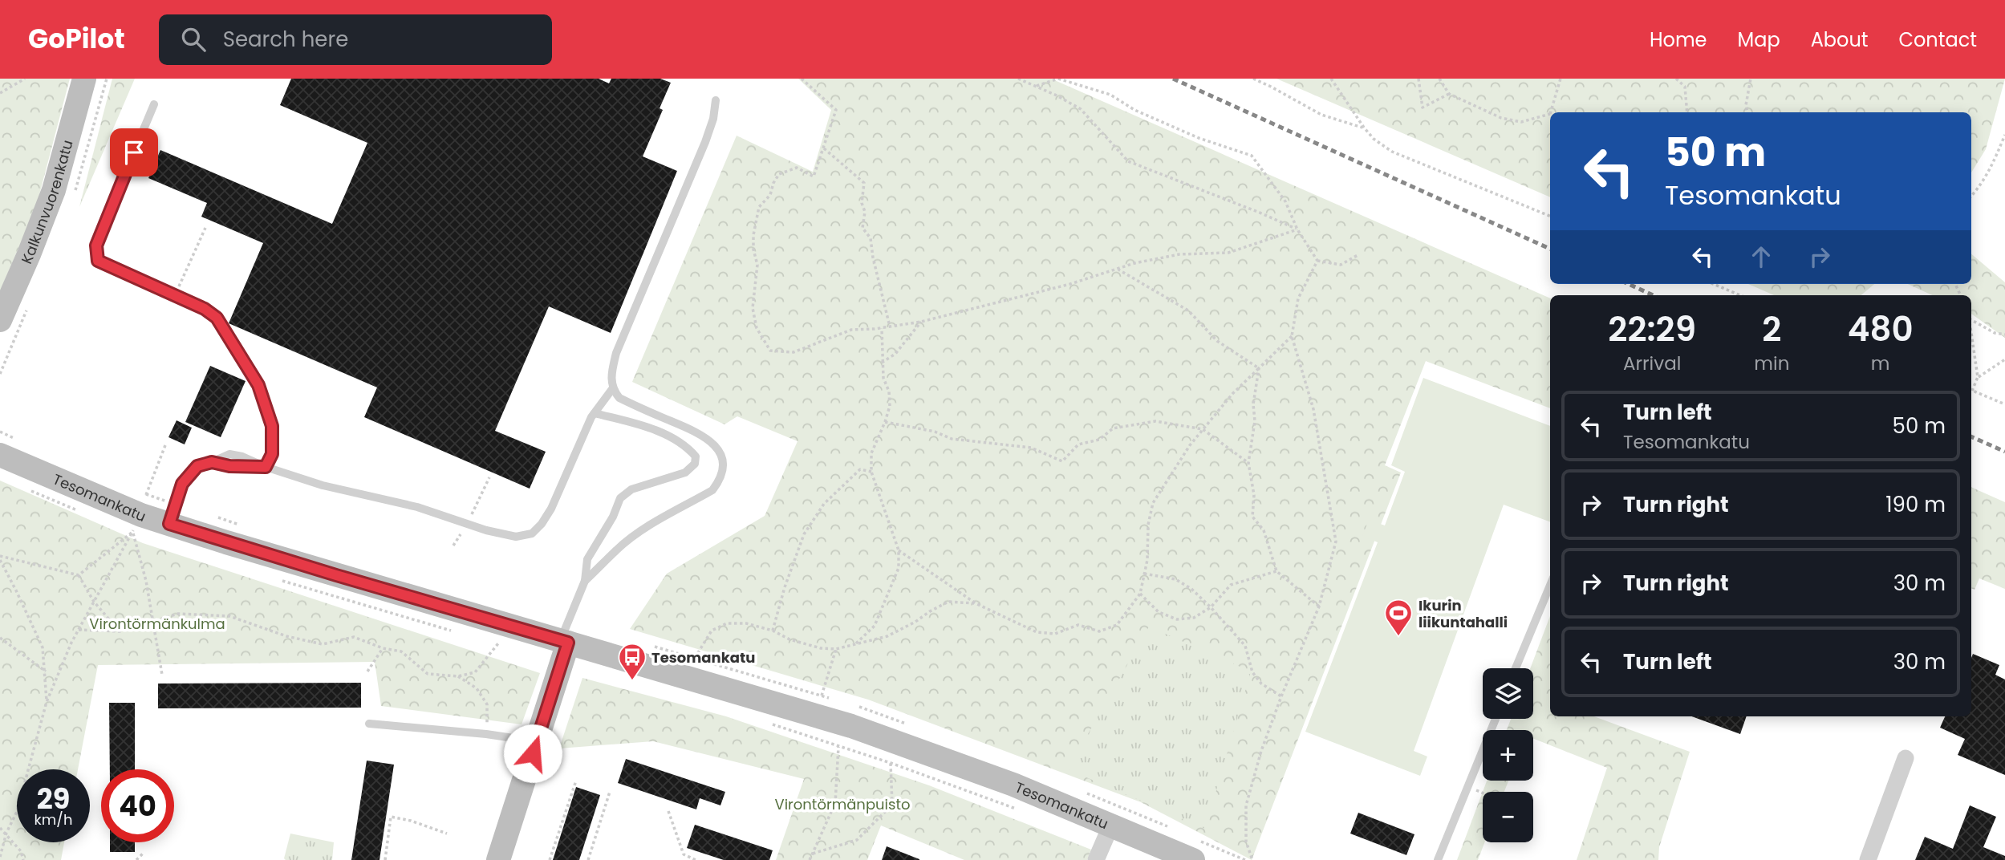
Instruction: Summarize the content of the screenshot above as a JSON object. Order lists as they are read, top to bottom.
{
  "streets": {
    "main road": ["Kalkunvuorenkatu", "Tesomankatu"]
  },
  "parks": ["Virontörmänkulma", "Virontörmänpuisto"],
  "places": {
    "sports": ["Ikurin liikuntahalli"],
    "bus stop": ["Tesomankatu"]
  },
  "page": {
    "header": "GoPilot",
    "search": "Search here",
    "nav": [
      "Home",
      "Map",
      "About",
      "Contact"
    ],
    "turn": ["50 m", "Tesomankatu"],
    "eta": [
      "22:29",
      "Arrival",
      "2",
      "min",
      "480",
      "m"
    ],
    "list": [
      {
        "name": "Turn left",
        "note": "Tesomankatu",
        "value": "50 m"
      },
      {
        "name": "Turn right",
        "value": "190 m"
      },
      {
        "name": "Turn right",
        "value": "30 m"
      },
      {
        "name": "Turn left",
        "value": "30 m"
      }
    ],
    "map_buttons": ["+", "−"],
    "speed": "29 km/h",
    "limit": "40"
  }
}
